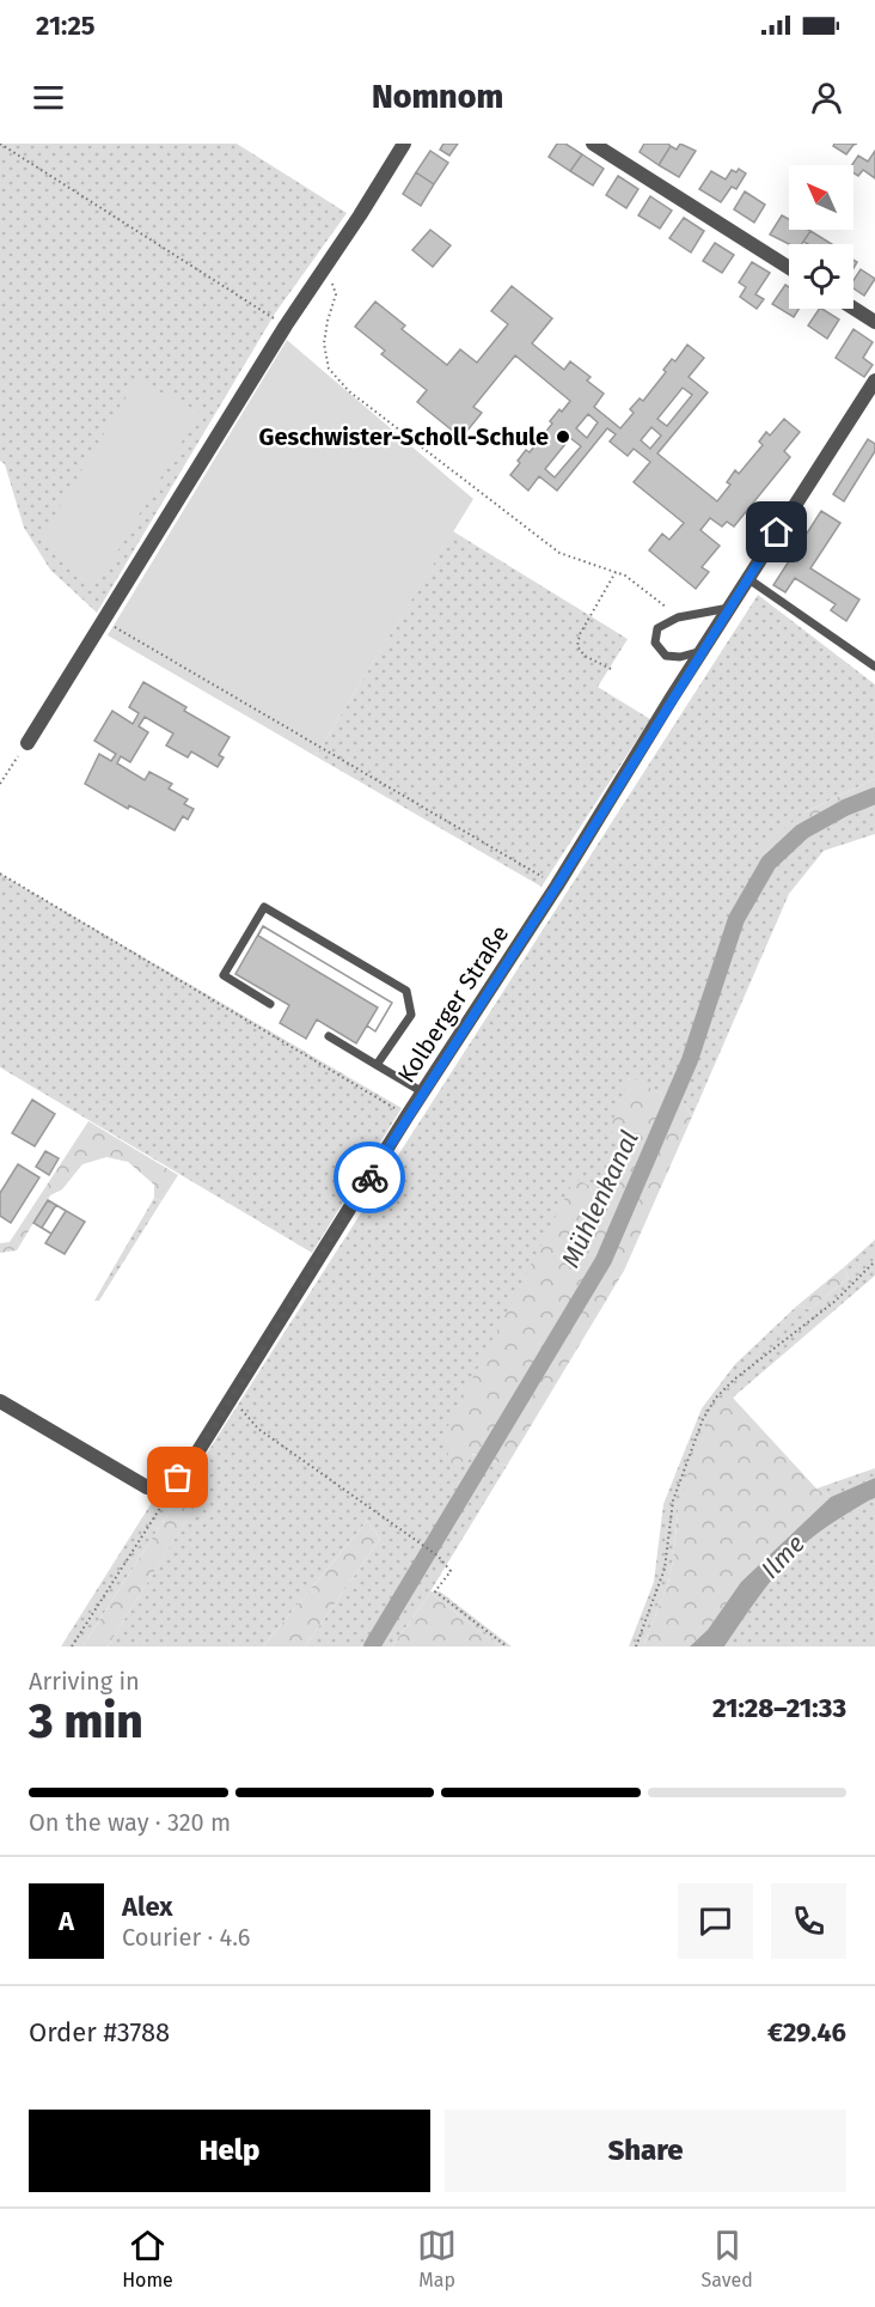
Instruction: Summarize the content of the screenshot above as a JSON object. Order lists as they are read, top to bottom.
{
  "streets": {
    "street": ["Kolberger Straße"]
  },
  "water": ["Mühlenkanal", "Ilme"],
  "places": ["Geschwister-Scholl-Schule"],
  "north": "top left",
  "page": {
    "status": "21:25",
    "header": "Nomnom",
    "heading": ["3 min", "Arriving in", "21:28–21:33"],
    "panel": [
      "Alex",
      "Courier · 4.6",
      "Order #3788",
      "€29.46"
    ],
    "bar": "On the way · 320 m",
    "round": "A",
    "buttons": ["Help", "Share"],
    "tabs": ["Home", "Map", "Saved"]
  }
}
